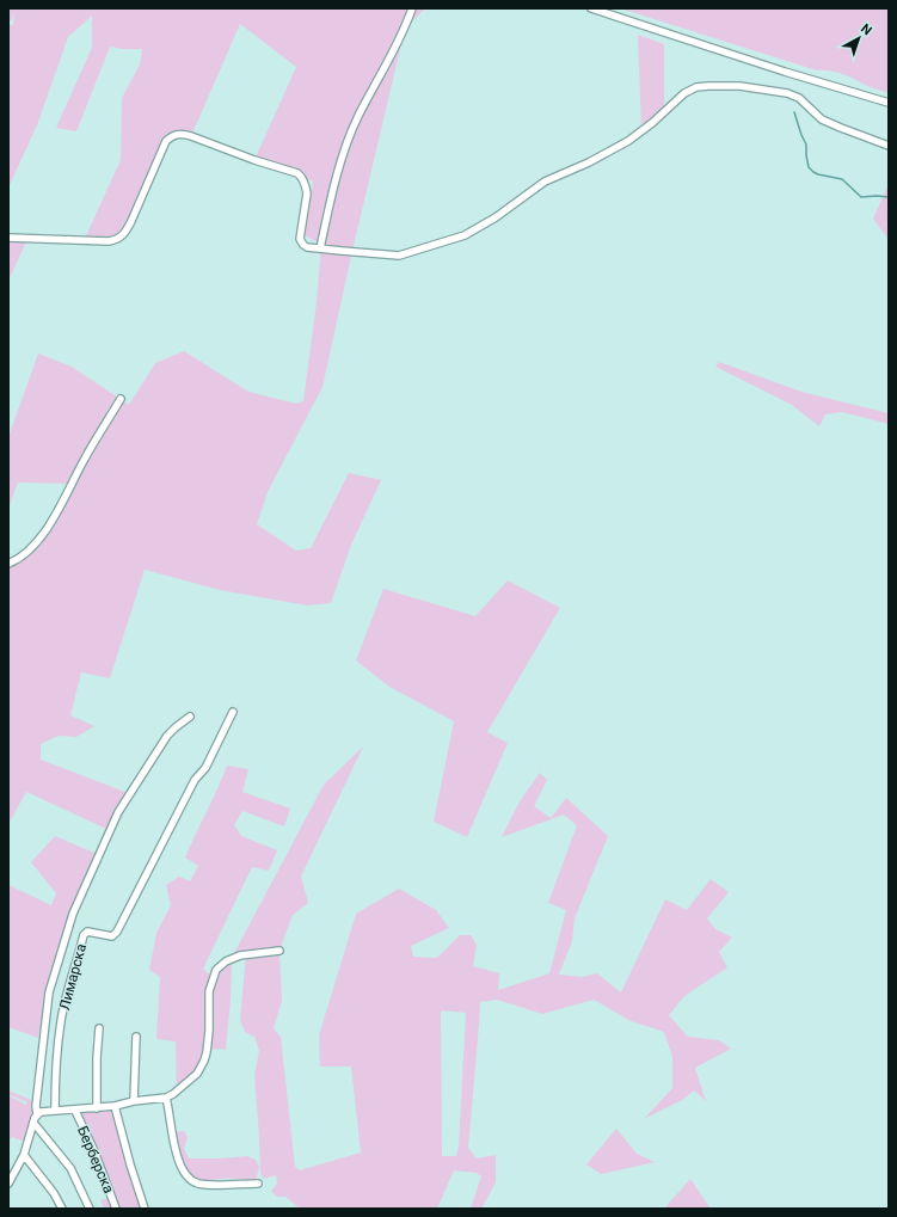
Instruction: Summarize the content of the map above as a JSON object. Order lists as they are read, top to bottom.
{
  "streets": {
    "street": ["Лимарска", "Берберска"]
  },
  "north": "top right"
}
